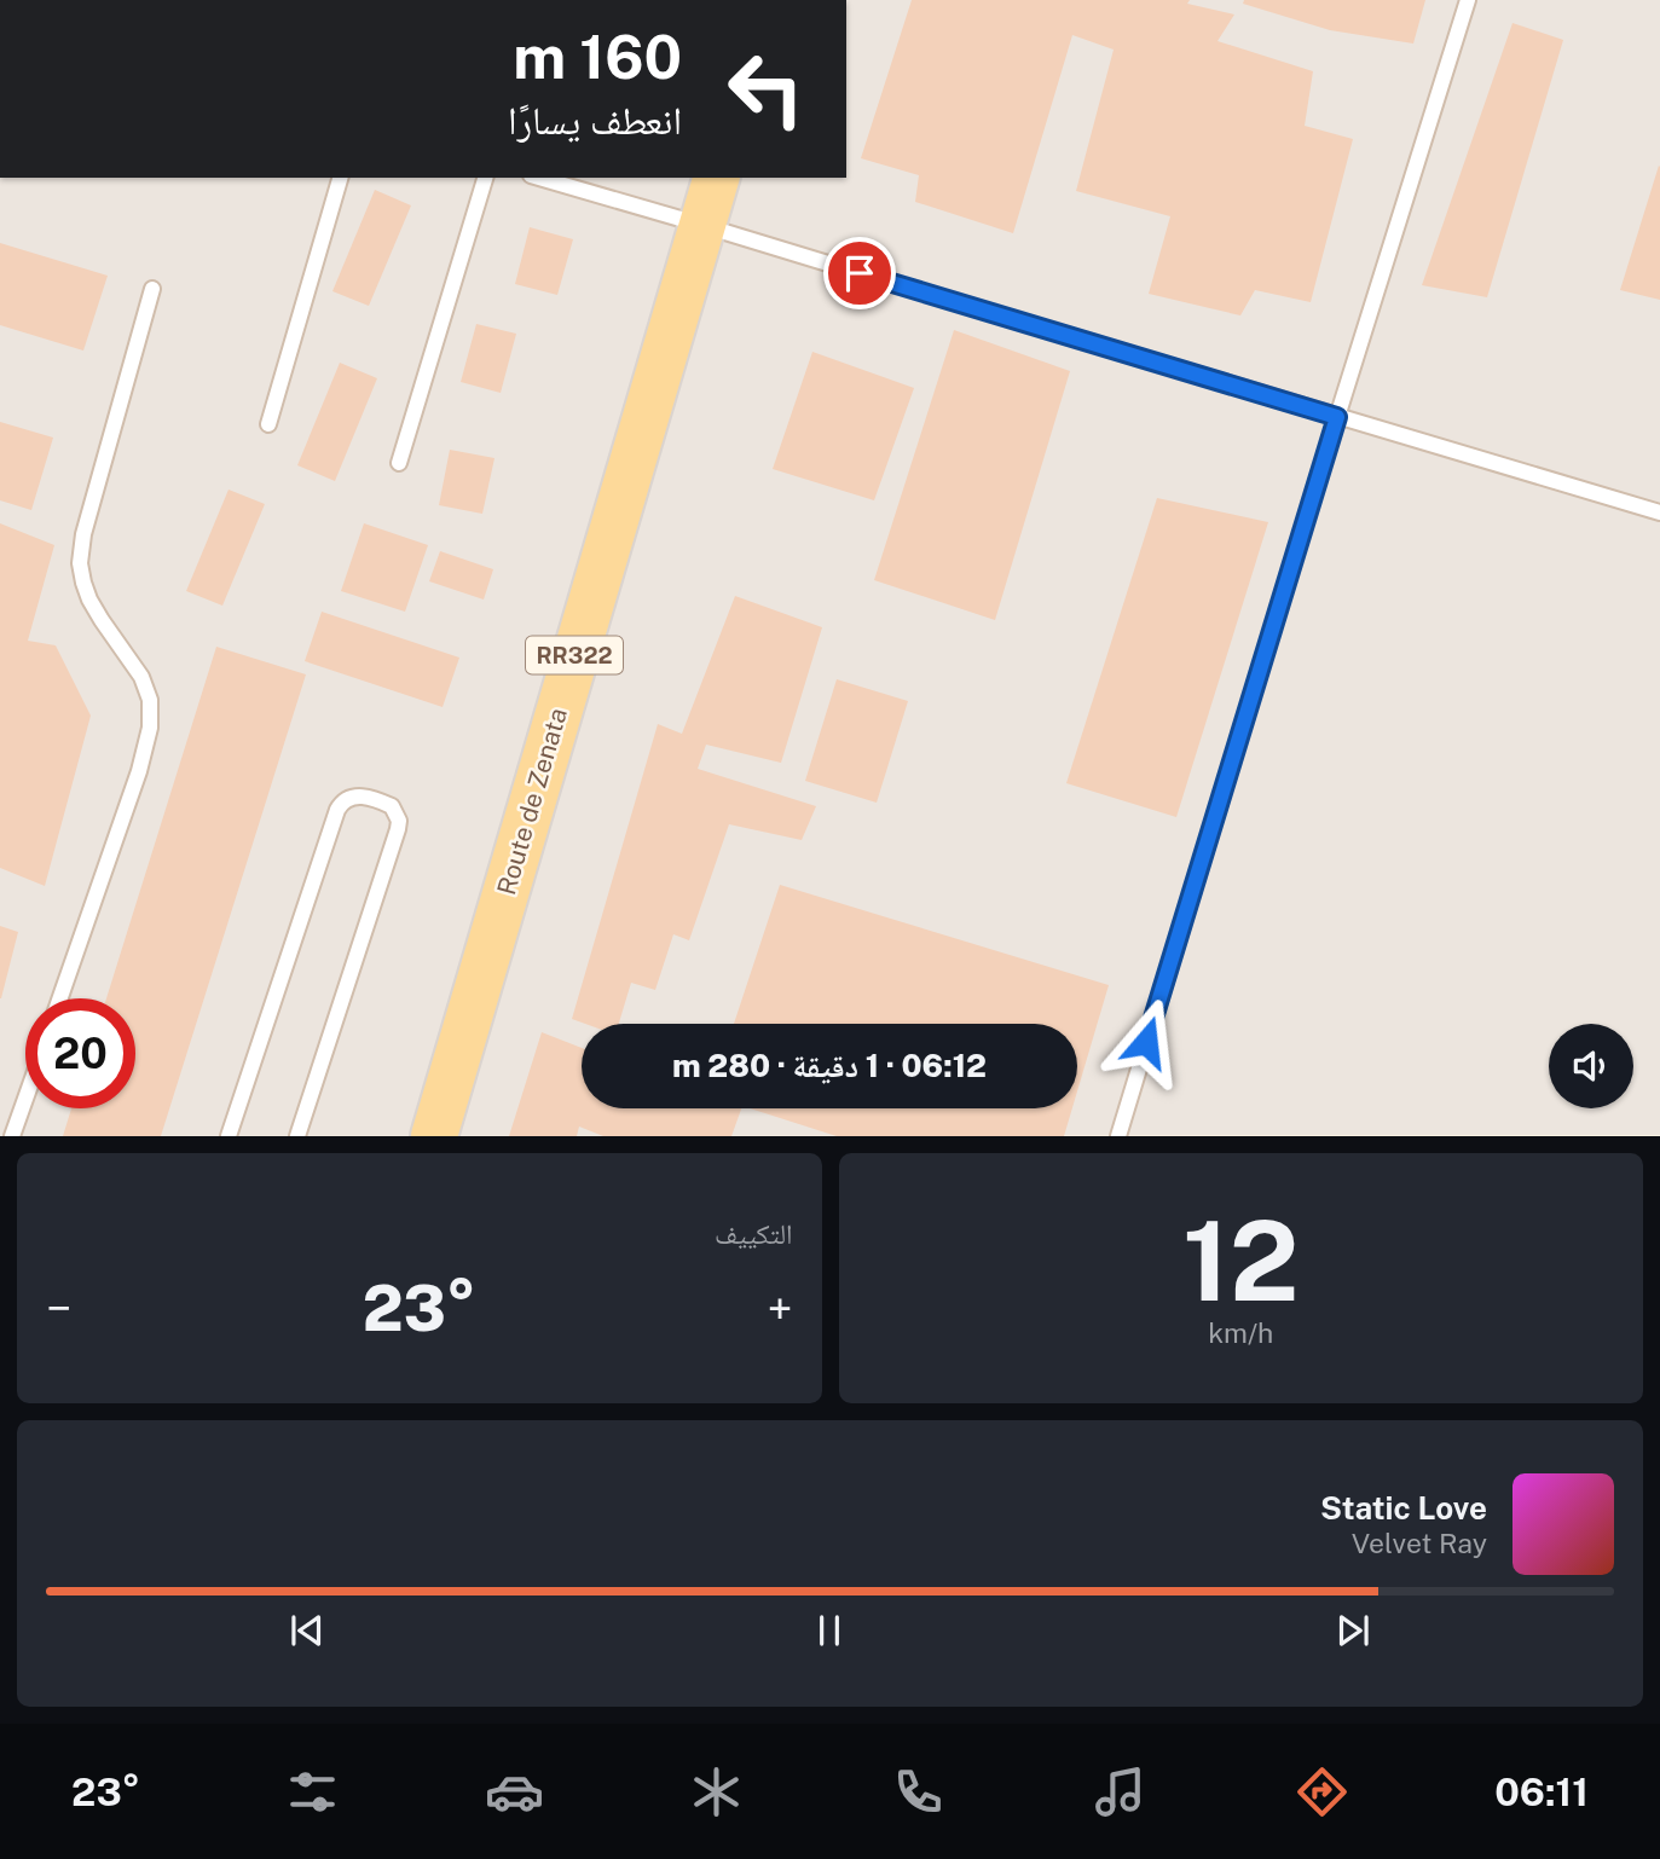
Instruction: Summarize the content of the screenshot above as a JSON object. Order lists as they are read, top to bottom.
{
  "streets": {
    "main road": ["RR322", "Route de Zenata"]
  },
  "page": {
    "turn": ["160 m", "انعطف يسارًا"],
    "limit": "20",
    "trip": "06:12 · 1 دقيقة · 280 m",
    "tile": [
      ["12", "km/h"],
      "التكييف"
    ],
    "heat": ["−", "23°", "+"],
    "song": ["Static Love", "Velvet Ray"],
    "tabs": ["06:11", "23°"]
  }
}
